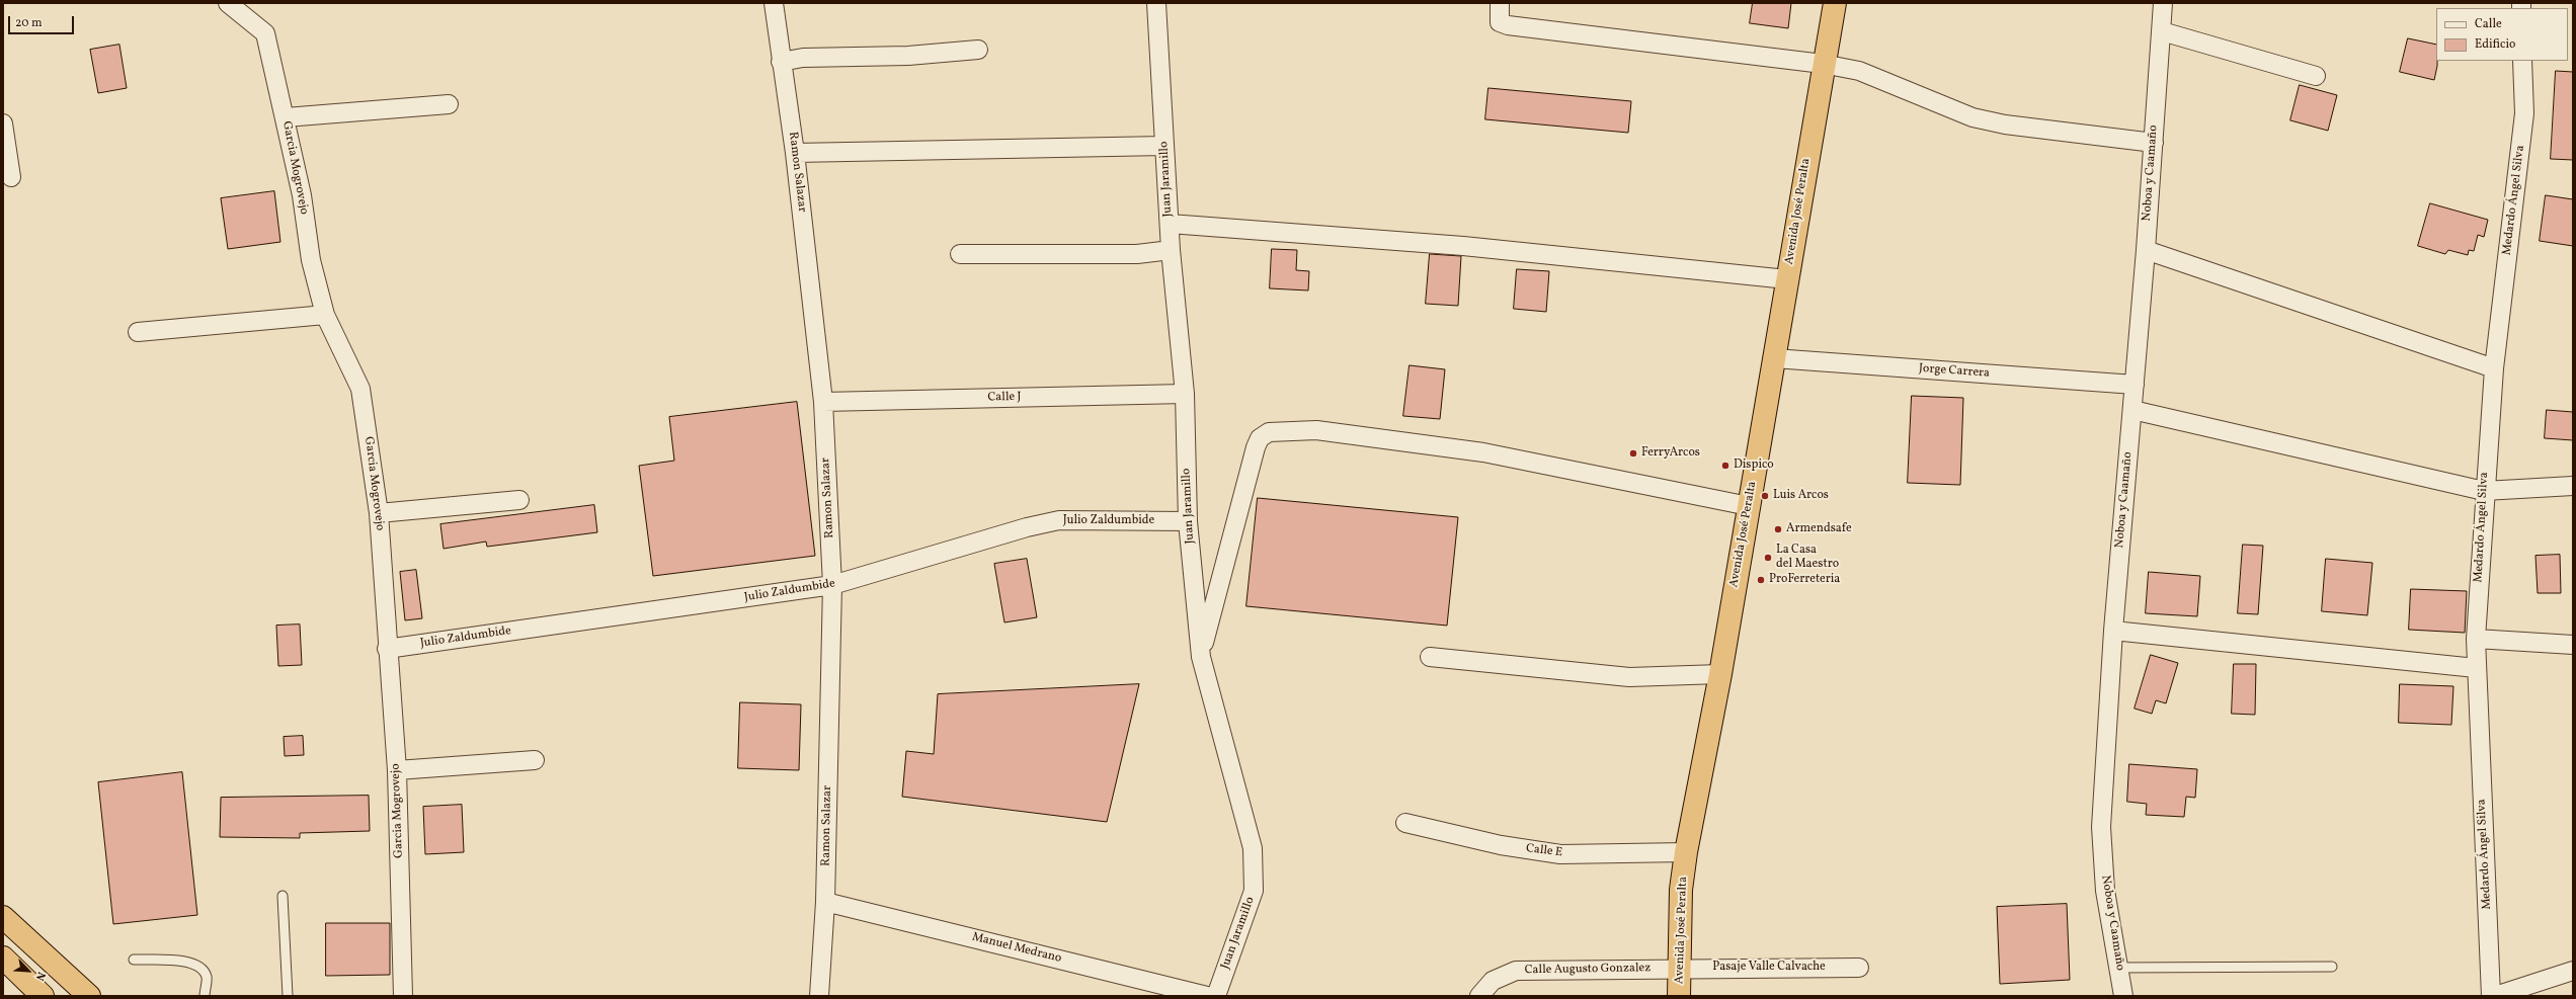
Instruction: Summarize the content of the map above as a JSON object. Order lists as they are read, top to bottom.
{
  "streets": {
    "highway": ["Avenida José Peralta"],
    "street": [
      "Garcia Mogrovejo",
      "Ramon Salazar",
      "Noboa y Caamaño",
      "Juan Jaramillo",
      "Medardo Ángel Silva",
      "Jorge Carrera",
      "Calle J",
      "Julio Zaldumbide",
      "Calle E",
      "Manuel Medrano",
      "Pasaje Valle Calvache",
      "Calle Augusto Gonzalez"
    ]
  },
  "crossings": [
    ["Garcia Mogrovejo", "Julio Zaldumbide"],
    ["Ramon Salazar", "Calle J"],
    ["Ramon Salazar", "Julio Zaldumbide"],
    ["Ramon Salazar", "Manuel Medrano"],
    ["Noboa y Caamaño", "Jorge Carrera"],
    ["Juan Jaramillo", "Calle J"],
    ["Juan Jaramillo", "Julio Zaldumbide"],
    ["Avenida José Peralta", "Jorge Carrera"],
    ["Avenida José Peralta", "Calle E"],
    ["Avenida José Peralta", "Pasaje Valle Calvache"],
    ["Avenida José Peralta", "Calle Augusto Gonzalez"],
    ["Pasaje Valle Calvache", "Calle Augusto Gonzalez"]
  ],
  "places": [
    "FerryArcos",
    "Dispico",
    "Luis Arcos",
    "Armendsafe",
    "La Casa del Maestro",
    "ProFerreteria"
  ],
  "legend": ["Calle", "Edificio"],
  "scale_bar": "20 m",
  "north": "bottom right"
}
